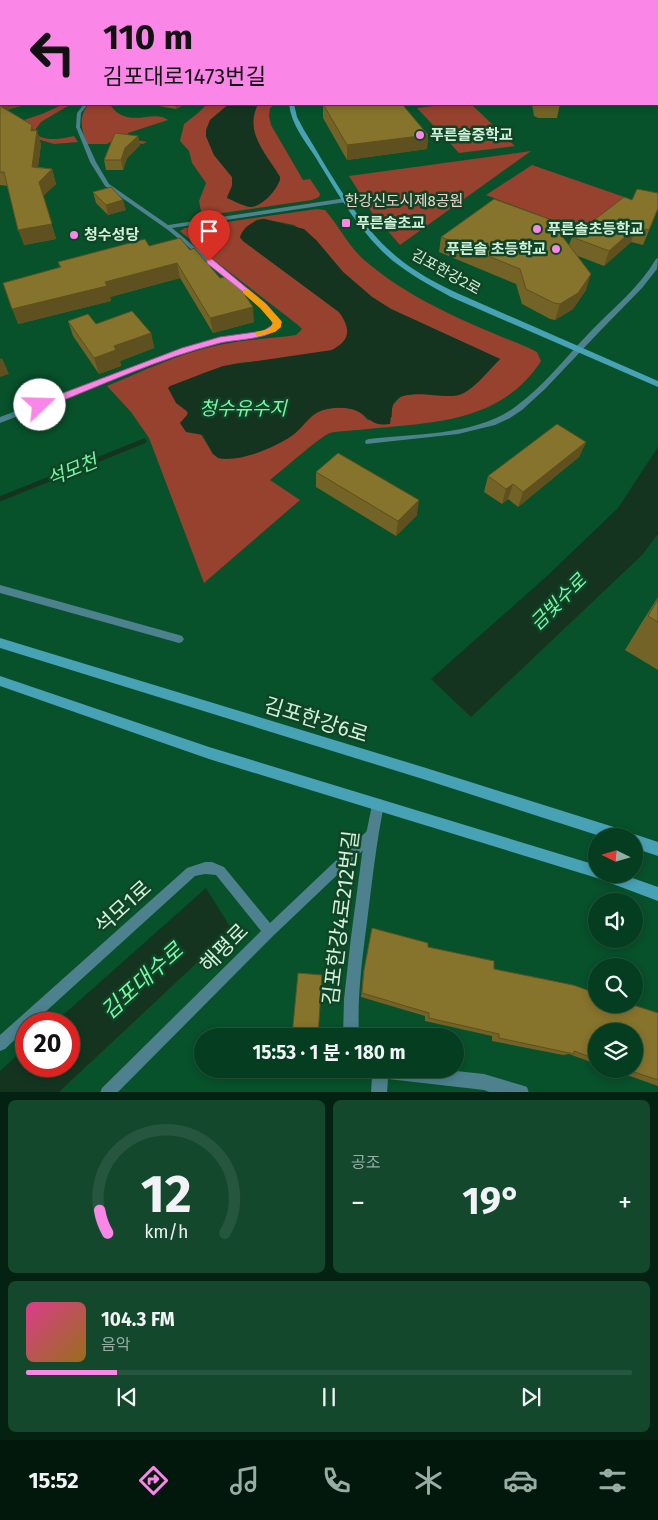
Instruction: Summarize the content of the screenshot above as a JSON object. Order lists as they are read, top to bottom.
{
  "streets": {
    "street": ["김포한강2로", "김포한강6로", "김포한강4로212번길"],
    "lane": ["석모1로", "해평로"]
  },
  "crossings": [
    ["석모1로", "해평로"],
    ["김포한강4로212번길", "해평로"]
  ],
  "water": [
    "청수유수지",
    "석모천",
    "금빛수로",
    "김포대수로"
  ],
  "parks": ["한강신도시제8공원"],
  "places": {
    "other": [
      "푸른솔중학교",
      "푸른솔초등학교",
      "청수성당",
      "푸른솔 초등학교"
    ],
    "transit": ["푸른솔초교"]
  },
  "north": "left",
  "page": {
    "turn": ["110 m", "김포대로1473번길"],
    "limit": "20",
    "trip": "15:53 · 1 분 · 180 m",
    "tile": "공조",
    "heat": ["−", "19°", "+"],
    "song": ["104.3 FM", "음악"],
    "tabs": "15:52",
    "gauge": ["12", "km/h"]
  }
}
